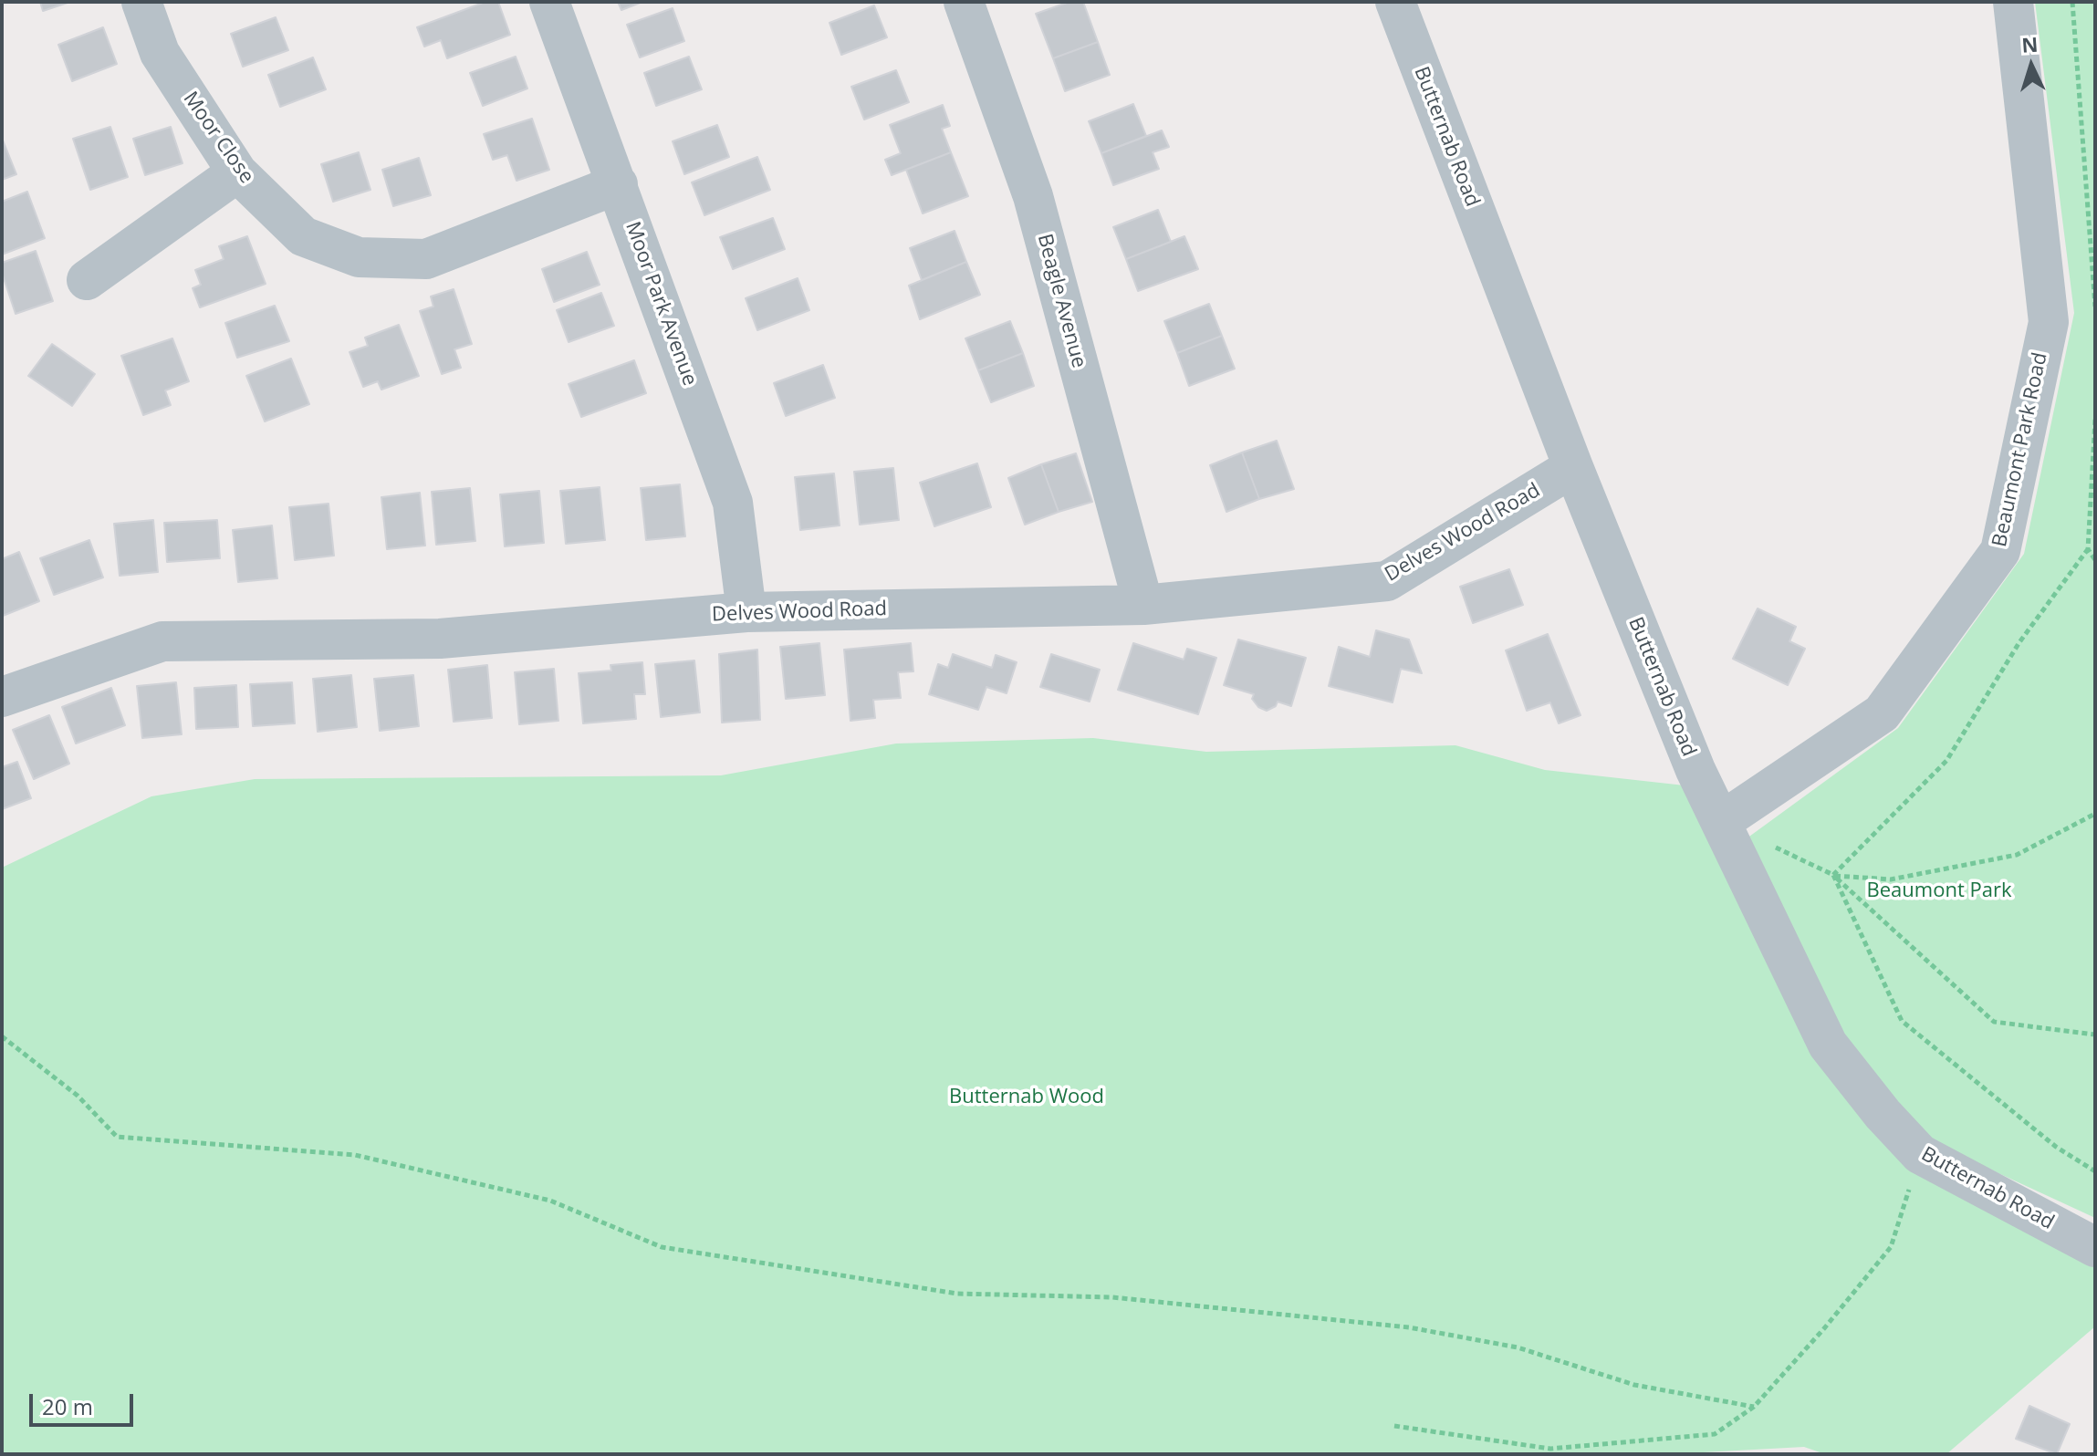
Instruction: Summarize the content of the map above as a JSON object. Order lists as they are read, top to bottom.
{
  "streets": {
    "street": [
      "Butternab Road",
      "Moor Close",
      "Beagle Avenue",
      "Moor Park Avenue",
      "Beaumont Park Road",
      "Delves Wood Road"
    ]
  },
  "crossings": [
    ["Butternab Road", "Beaumont Park Road"],
    ["Butternab Road", "Delves Wood Road"],
    ["Moor Close", "Moor Park Avenue"],
    ["Beagle Avenue", "Delves Wood Road"],
    ["Moor Park Avenue", "Delves Wood Road"]
  ],
  "parks": ["Beaumont Park", "Butternab Wood"],
  "scale_bar": "20 m",
  "north": "top"
}
